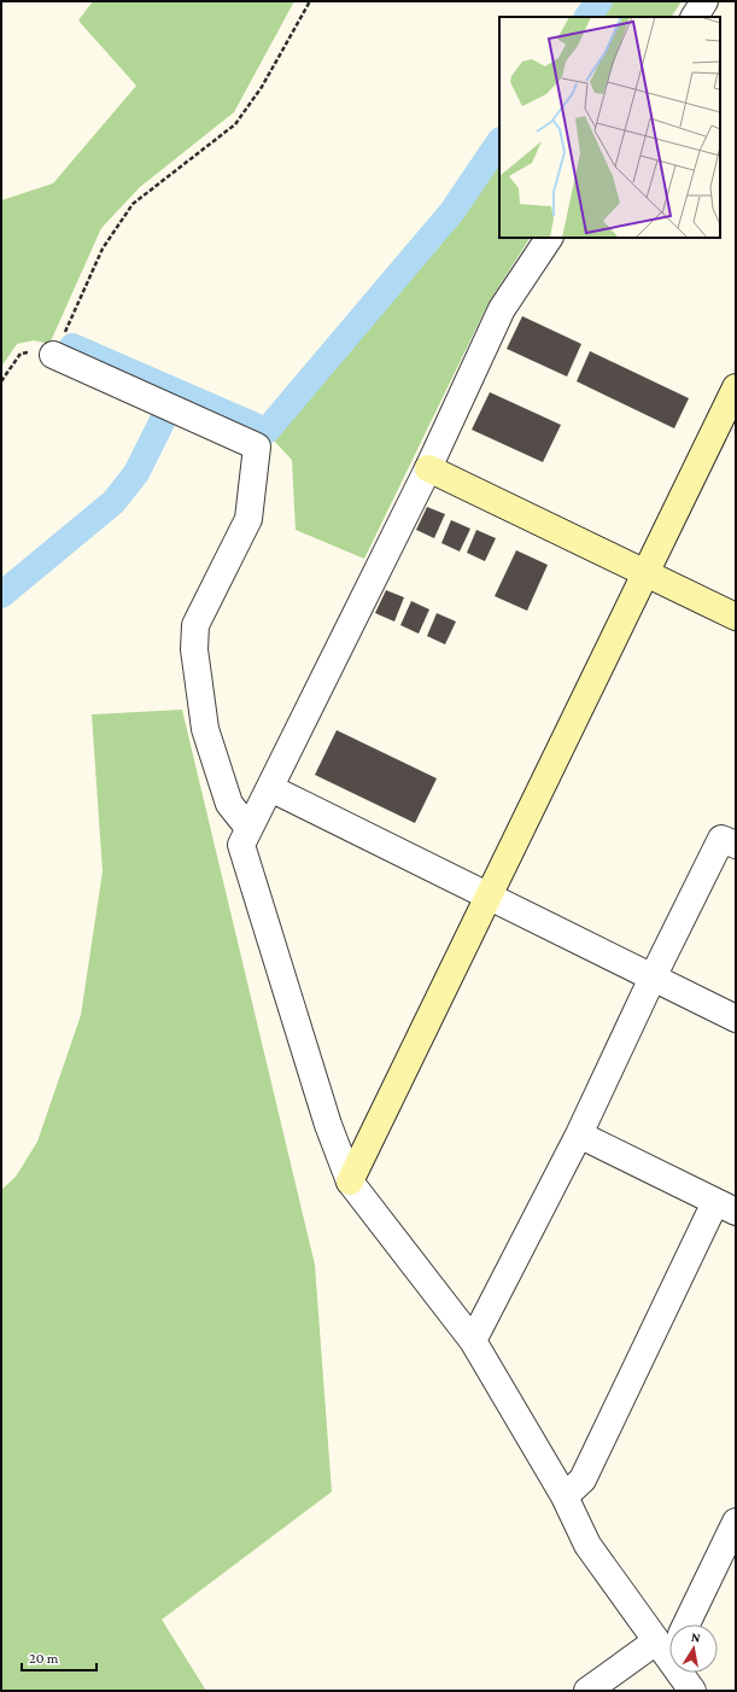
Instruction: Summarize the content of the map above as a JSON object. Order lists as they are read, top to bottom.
{
  "scale_bar": "20 m",
  "north": "top"
}
